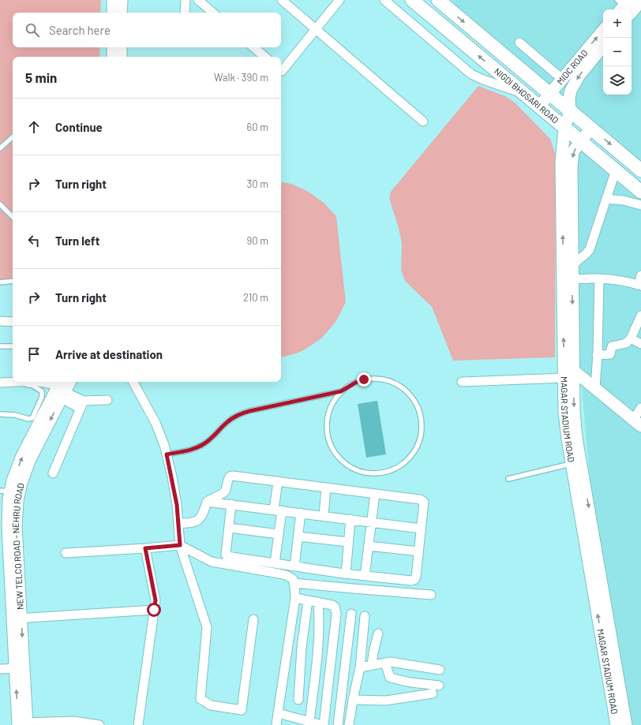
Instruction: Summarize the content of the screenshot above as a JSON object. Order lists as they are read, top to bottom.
{
  "streets": {
    "main road": ["NIGDI BHOSARI ROAD"],
    "street": ["MIDC ROAD", "MAGAR STADIUM ROAD", "NEW TELCO ROAD - NEHRU ROAD"]
  },
  "crossings": [
    ["MIDC ROAD", "NIGDI BHOSARI ROAD"],
    ["NIGDI BHOSARI ROAD", "MAGAR STADIUM ROAD"]
  ],
  "one_way": ["MIDC ROAD"],
  "page": {
    "map_buttons": ["+", "−"],
    "search": "Search here",
    "heading": ["5 min", "Walk · 390 m"],
    "list": [
      ["Continue", "60 m"],
      ["Turn right", "30 m"],
      ["Turn left", "90 m"],
      ["Turn right", "210 m"],
      "Arrive at destination"
    ]
  }
}
